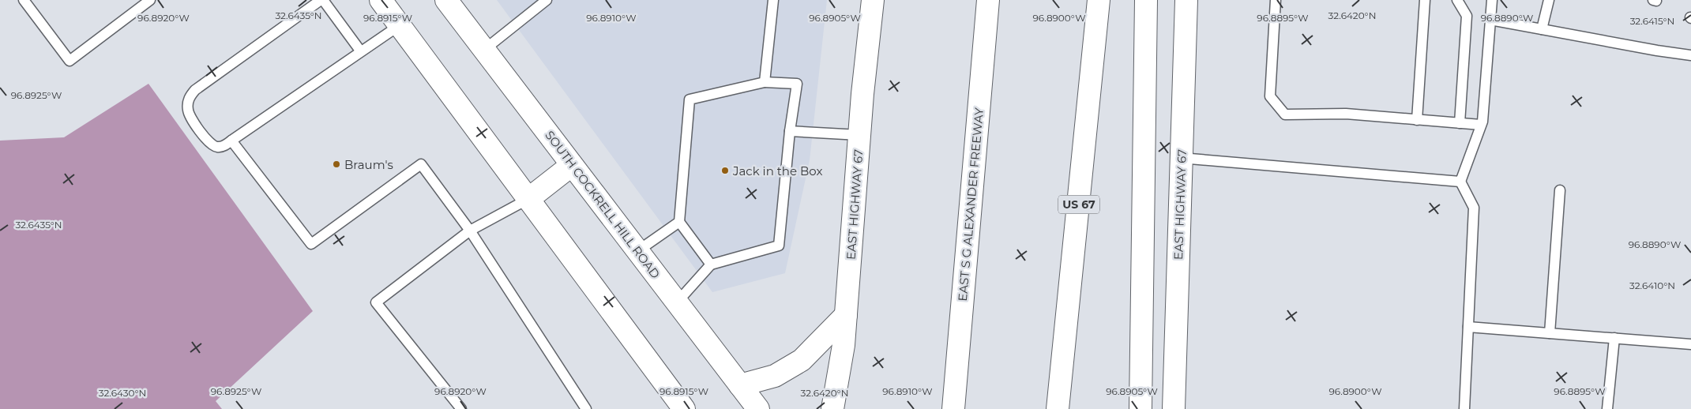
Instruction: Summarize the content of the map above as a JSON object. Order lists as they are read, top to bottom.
{
  "streets": {
    "main road": [
      "SOUTH COCKRELL HILL ROAD",
      "EAST HIGHWAY 67",
      "EAST S G ALEXANDER FREEWAY",
      "US 67"
    ]
  },
  "places": ["Braum's", "Jack in the Box"],
  "coordinates": [
    "32.6435°N",
    "32.6420°N",
    "96.8920°W",
    "96.8915°W",
    "96.8910°W",
    "96.8905°W",
    "96.8900°W",
    "96.8895°W",
    "96.8890°W",
    "32.6415°N",
    "96.8925°W",
    "32.6410°N",
    "32.6430°N"
  ]
}
